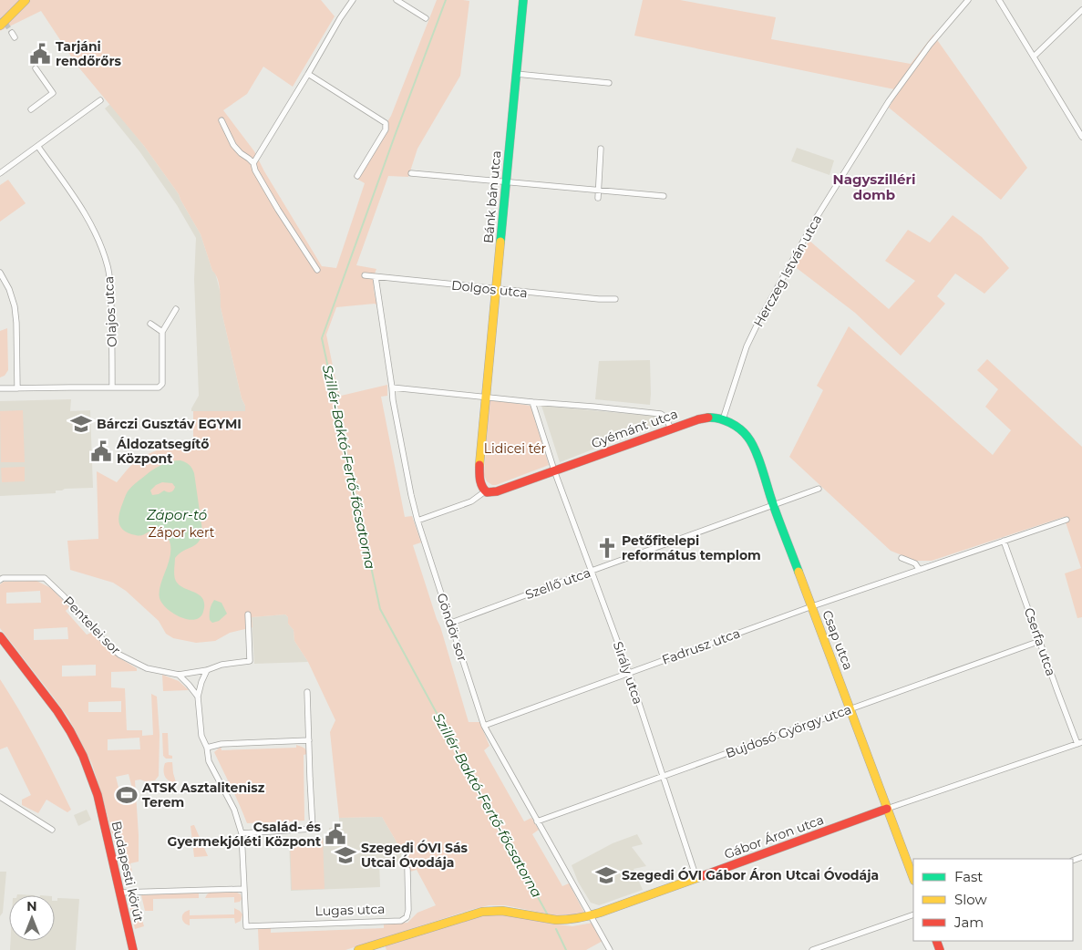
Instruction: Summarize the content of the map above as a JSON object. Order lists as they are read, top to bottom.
{
  "streets": {
    "street": [
      "Bánk bán utca",
      "Herczeg István utca",
      "Dolgos utca",
      "Olajos utca",
      "Gyémánt utca",
      "Szellő utca",
      "Pentelei sor",
      "Göndör sor",
      "Csap utca",
      "Cserfa utca",
      "Fadrusz utca",
      "Sirály utca",
      "Bujdosó György utca",
      "Gábor Áron utca",
      "Budapesti körút",
      "Lugas utca"
    ]
  },
  "crossings": [
    ["Bánk bán utca", "Dolgos utca"],
    ["Herczeg István utca", "Gyémánt utca"],
    ["Herczeg István utca", "Csap utca"],
    ["Dolgos utca", "Göndör sor"],
    ["Gyémánt utca", "Csap utca"],
    ["Gyémánt utca", "Sirály utca"],
    ["Szellő utca", "Göndör sor"],
    ["Szellő utca", "Csap utca"],
    ["Szellő utca", "Sirály utca"],
    ["Göndör sor", "Fadrusz utca"],
    ["Göndör sor", "Bujdosó György utca"],
    ["Göndör sor", "Gábor Áron utca"],
    ["Csap utca", "Fadrusz utca"],
    ["Csap utca", "Bujdosó György utca"],
    ["Csap utca", "Gábor Áron utca"],
    ["Cserfa utca", "Fadrusz utca"],
    ["Cserfa utca", "Bujdosó György utca"],
    ["Cserfa utca", "Gábor Áron utca"],
    ["Fadrusz utca", "Sirály utca"],
    ["Sirály utca", "Bujdosó György utca"],
    ["Sirály utca", "Gábor Áron utca"]
  ],
  "districts": ["Nagyszilléri domb"],
  "water": ["Szillér-Baktó-Fertő-főcsatorna", "Zápor-tó"],
  "parks": ["Lidicei tér", "Zápor kert"],
  "places": {
    "public building": ["Tarjáni rendőrőrs", "Áldozatsegítő Központ", "Család- és Gyermekjóléti Központ"],
    "school or university": ["Bárczi Gusztáv EGYMI", "Szegedi ÓVI Sás Utcai Óvodája", "Szegedi ÓVI Gábor Áron Utcai Óvodája"],
    "church": ["Petőfitelepi református templom"],
    "sports": ["ATSK Asztalitenisz Terem"]
  },
  "legend": ["Fast", "Slow", "Jam"],
  "north": "top"
}
